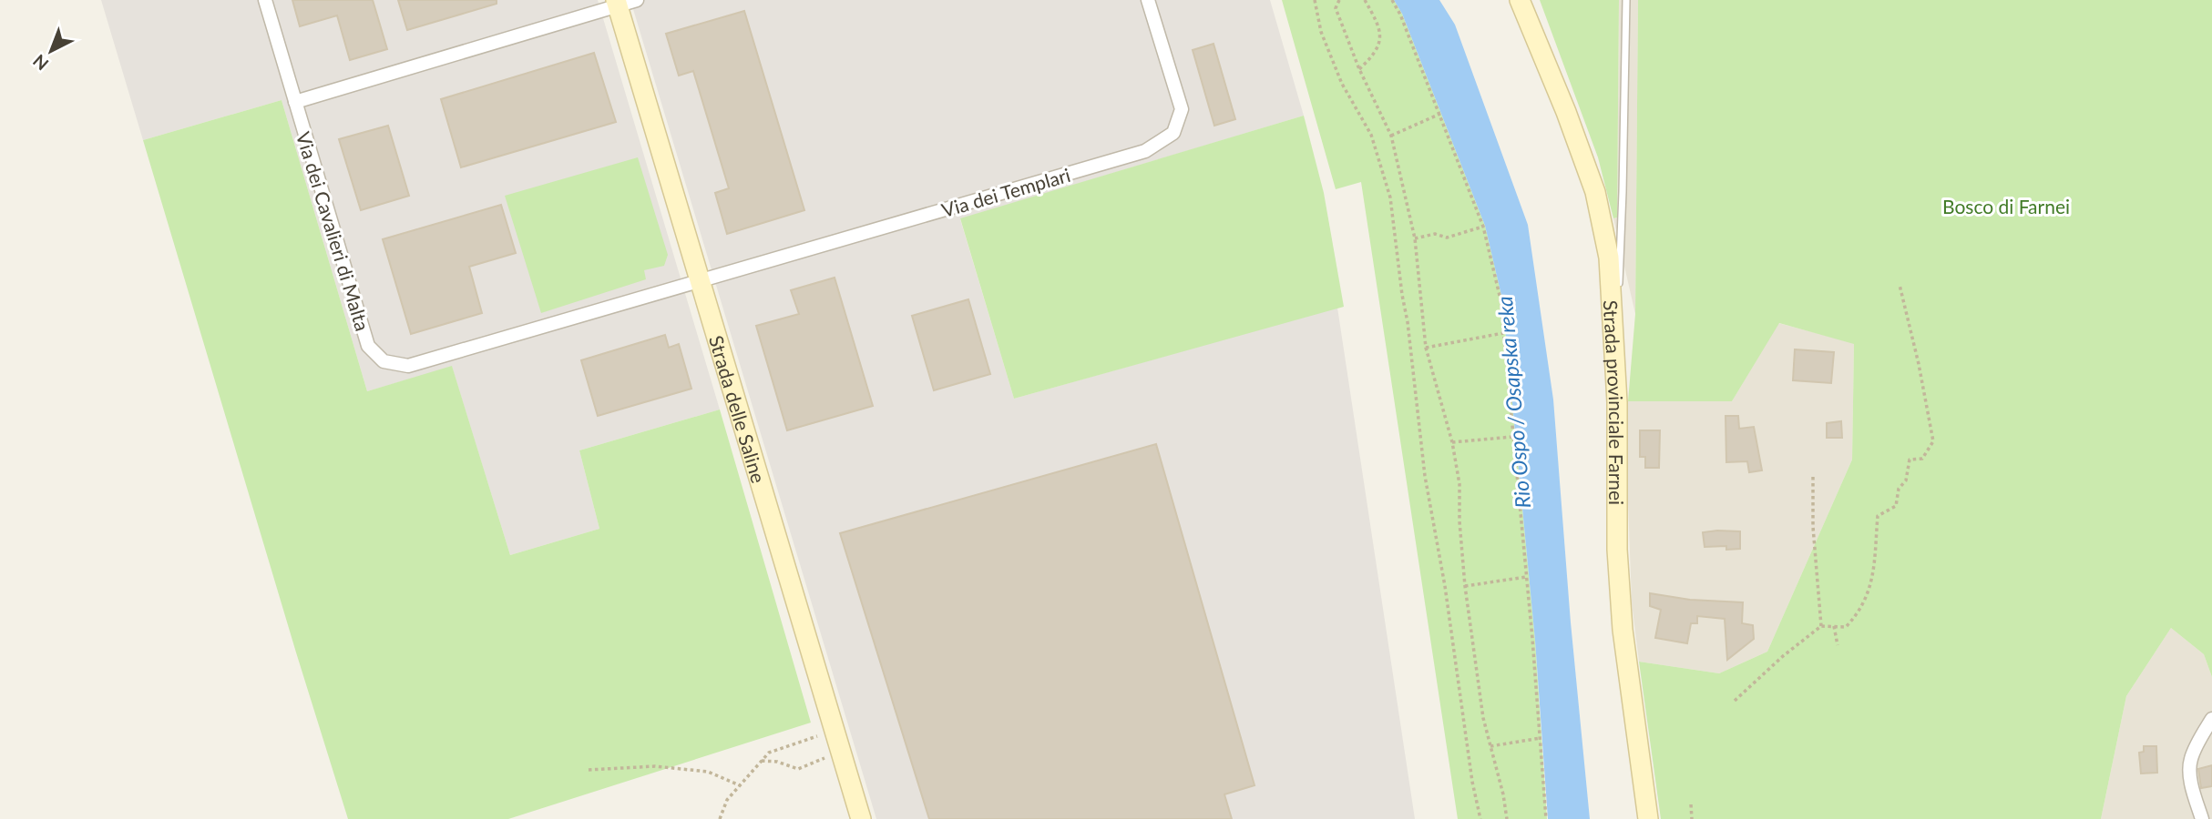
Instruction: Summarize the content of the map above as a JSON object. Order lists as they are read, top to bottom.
{
  "streets": {
    "street": [
      "Via dei Templari",
      "Via dei Cavalieri di Malta",
      "Strada provinciale Farnei",
      "Strada delle Saline"
    ]
  },
  "crossings": [
    ["Via dei Templari", "Via dei Cavalieri di Malta"],
    ["Via dei Templari", "Strada delle Saline"],
    ["Via dei Cavalieri di Malta", "Strada delle Saline"]
  ],
  "water": ["Rio Ospo / Osapska reka"],
  "parks": ["Bosco di Farnei"],
  "north": "bottom left"
}
